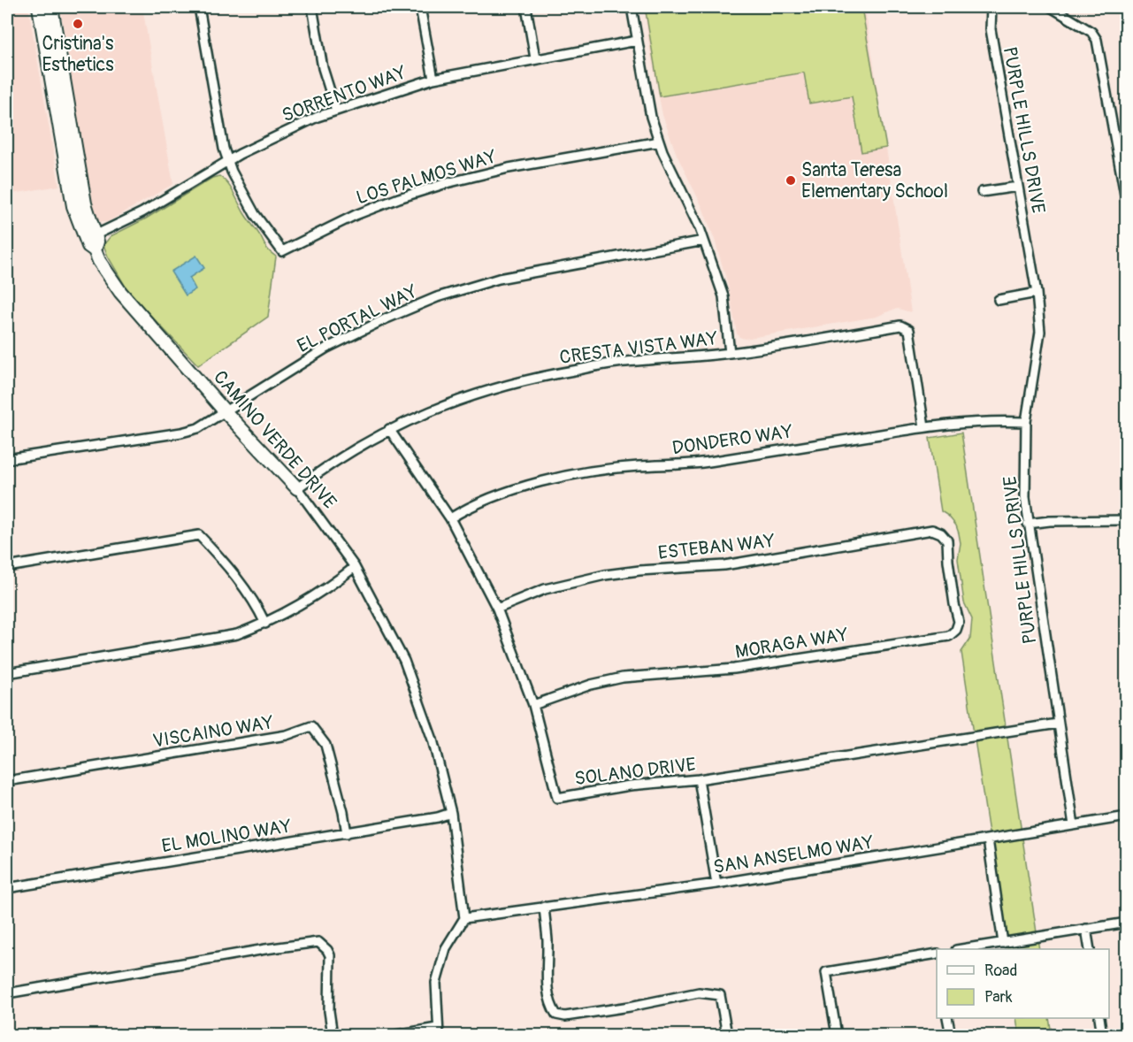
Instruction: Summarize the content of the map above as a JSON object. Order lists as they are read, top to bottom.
{
  "streets": {
    "street": [
      "SORRENTO WAY",
      "PURPLE HILLS DRIVE",
      "LOS PALMOS WAY",
      "EL PORTAL WAY",
      "CRESTA VISTA WAY",
      "CAMINO VERDE DRIVE",
      "DONDERO WAY",
      "ESTEBAN WAY",
      "MORAGA WAY",
      "VISCAINO WAY",
      "SOLANO DRIVE",
      "EL MOLINO WAY",
      "SAN ANSELMO WAY"
    ]
  },
  "crossings": [
    ["SORRENTO WAY", "LOS PALMOS WAY"],
    ["SORRENTO WAY", "CAMINO VERDE DRIVE"],
    ["PURPLE HILLS DRIVE", "DONDERO WAY"],
    ["PURPLE HILLS DRIVE", "SOLANO DRIVE"],
    ["PURPLE HILLS DRIVE", "SAN ANSELMO WAY"],
    ["EL PORTAL WAY", "CAMINO VERDE DRIVE"],
    ["CRESTA VISTA WAY", "CAMINO VERDE DRIVE"],
    ["CRESTA VISTA WAY", "DONDERO WAY"],
    ["CRESTA VISTA WAY", "SOLANO DRIVE"],
    ["CAMINO VERDE DRIVE", "EL MOLINO WAY"],
    ["CAMINO VERDE DRIVE", "SAN ANSELMO WAY"],
    ["DONDERO WAY", "SOLANO DRIVE"],
    ["ESTEBAN WAY", "MORAGA WAY"],
    ["ESTEBAN WAY", "SOLANO DRIVE"],
    ["MORAGA WAY", "SOLANO DRIVE"],
    ["VISCAINO WAY", "EL MOLINO WAY"]
  ],
  "places": ["Cristina's Esthetics", "Santa Teresa Elementary School"],
  "legend": ["Road", "Park"]
}
